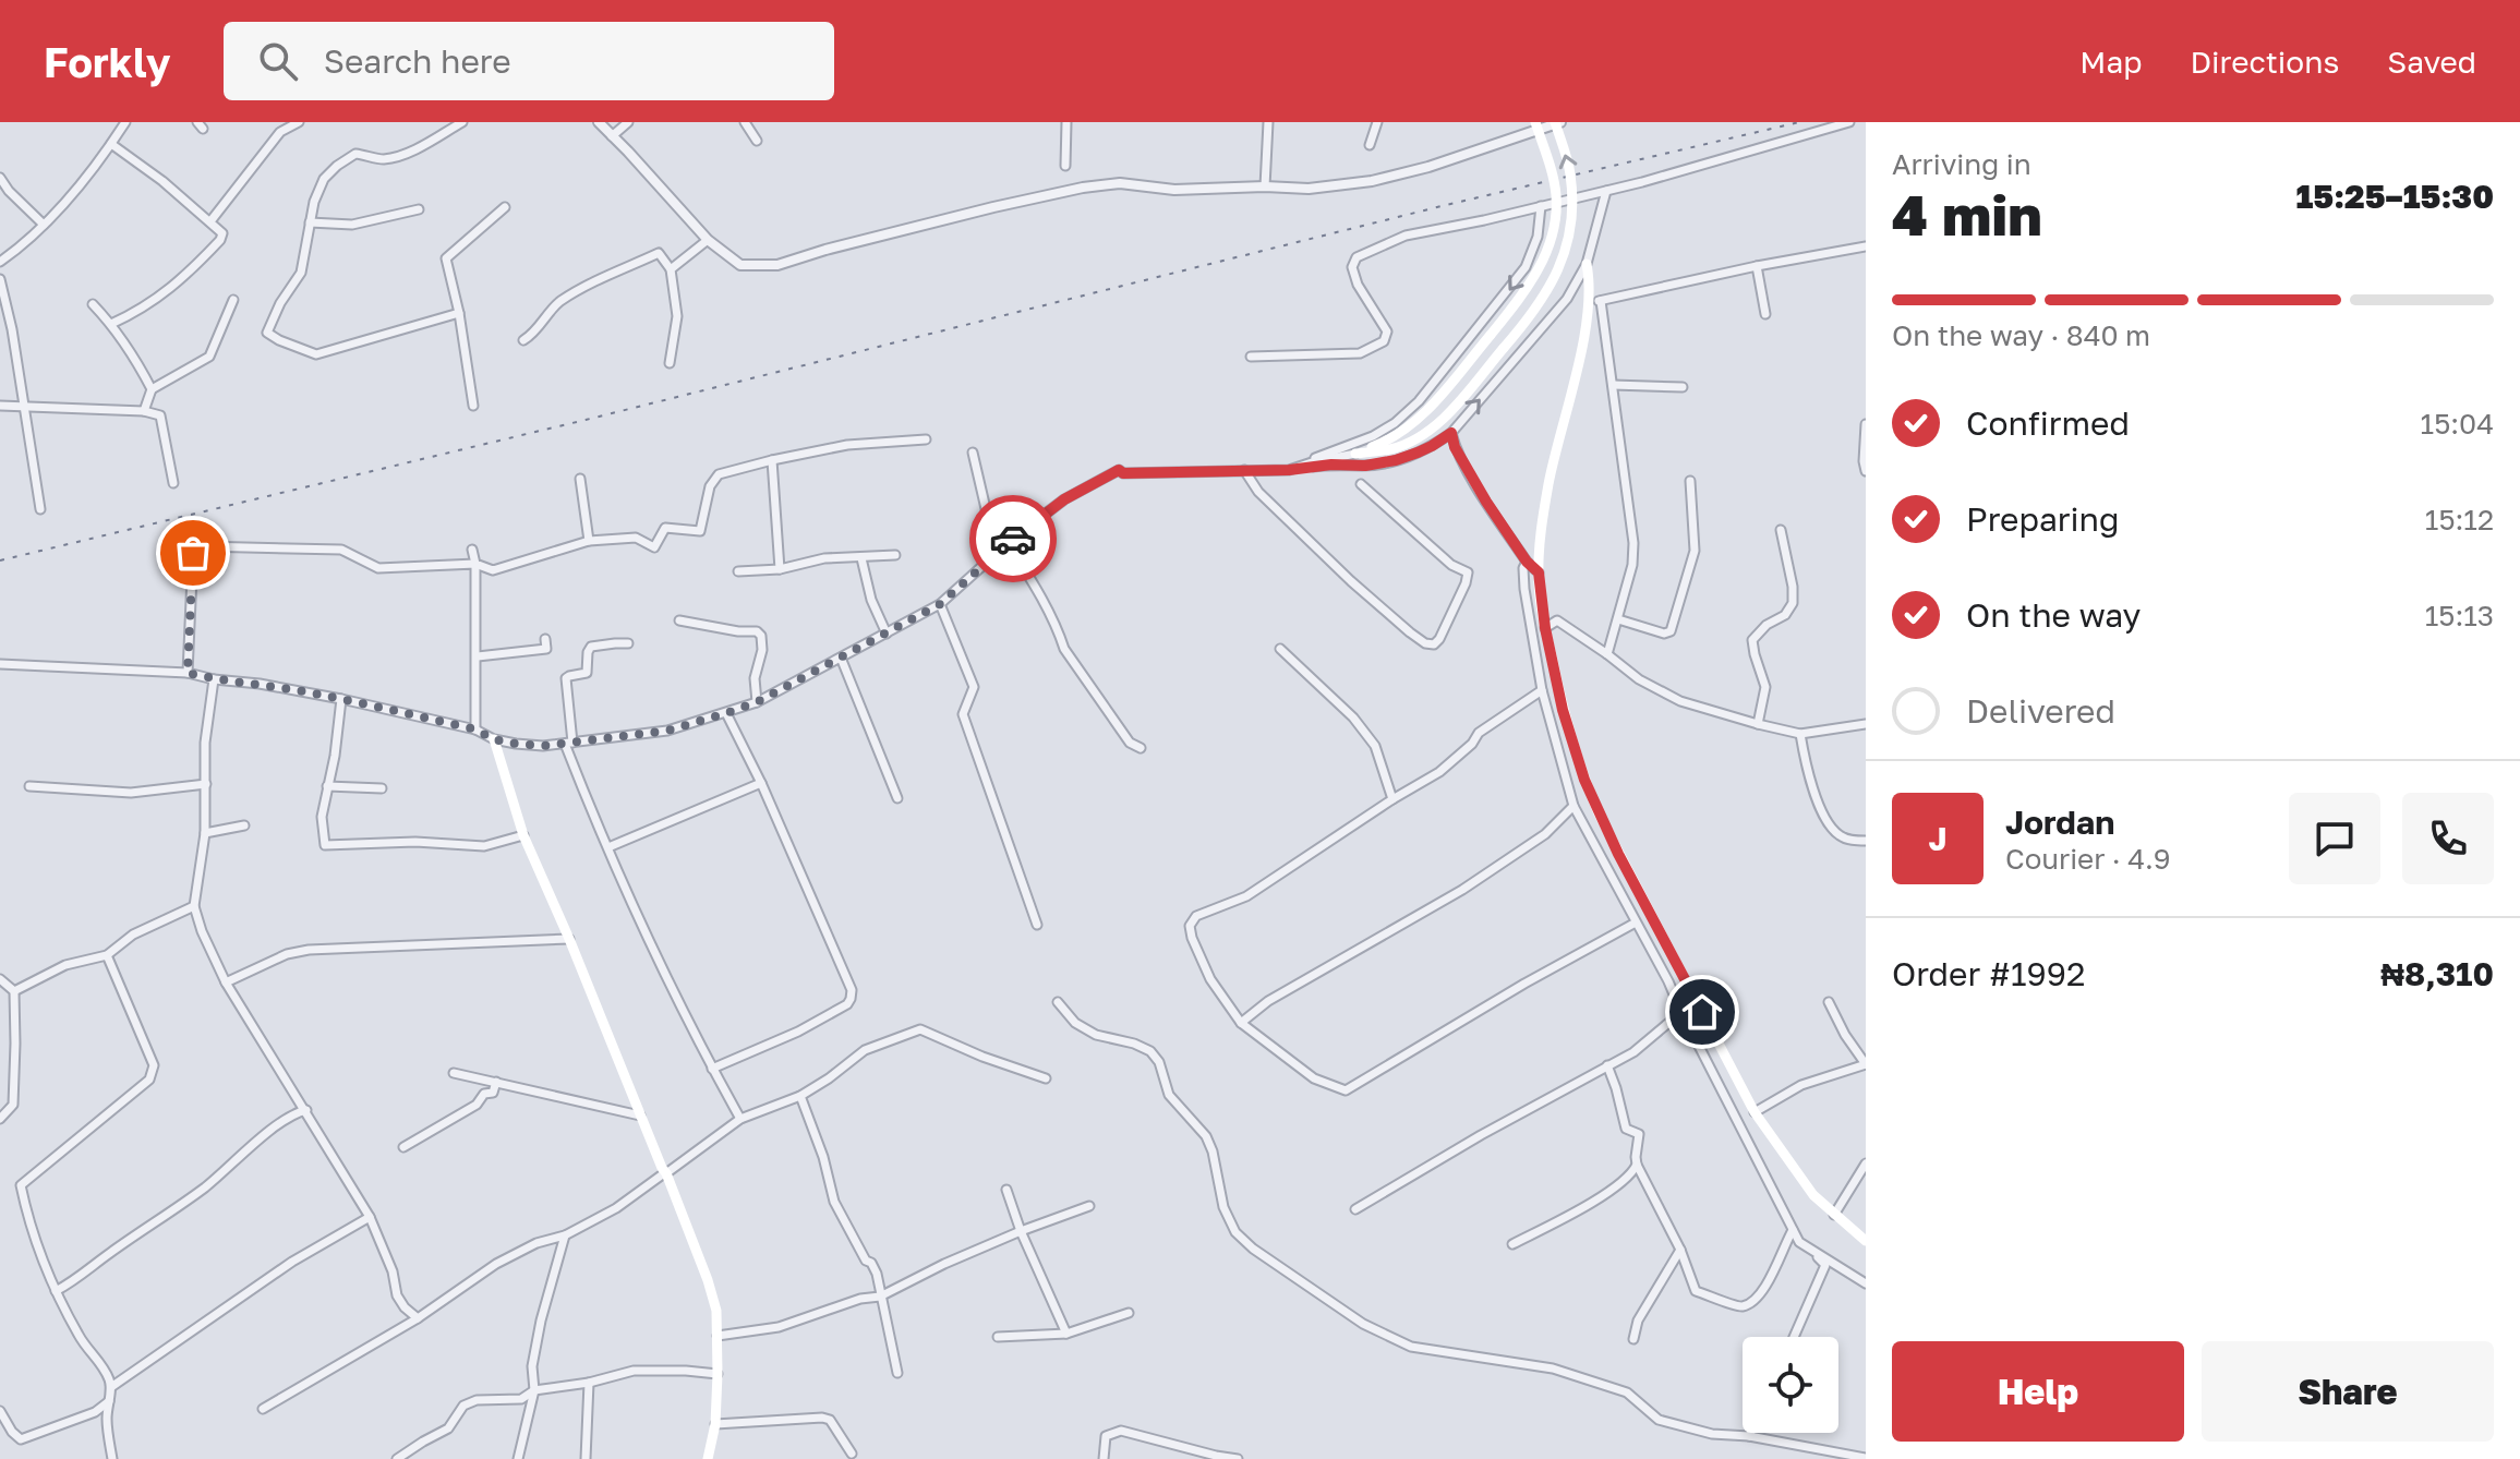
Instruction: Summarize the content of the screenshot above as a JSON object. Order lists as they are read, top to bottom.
{
  "page": {
    "header": "Forkly",
    "search": "Search here",
    "nav": ["Map", "Directions", "Saved"],
    "heading": ["4 min", "Arriving in", "15:25–15:30"],
    "panel": [
      "Jordan",
      "Courier · 4.9",
      "Order #1992",
      "₦8,310"
    ],
    "bar": "On the way · 840 m",
    "list": [
      ["Confirmed", "15:04"],
      ["Preparing", "15:12"],
      ["On the way", "15:13"],
      "Delivered"
    ],
    "round": "J",
    "buttons": ["Help", "Share"]
  }
}
